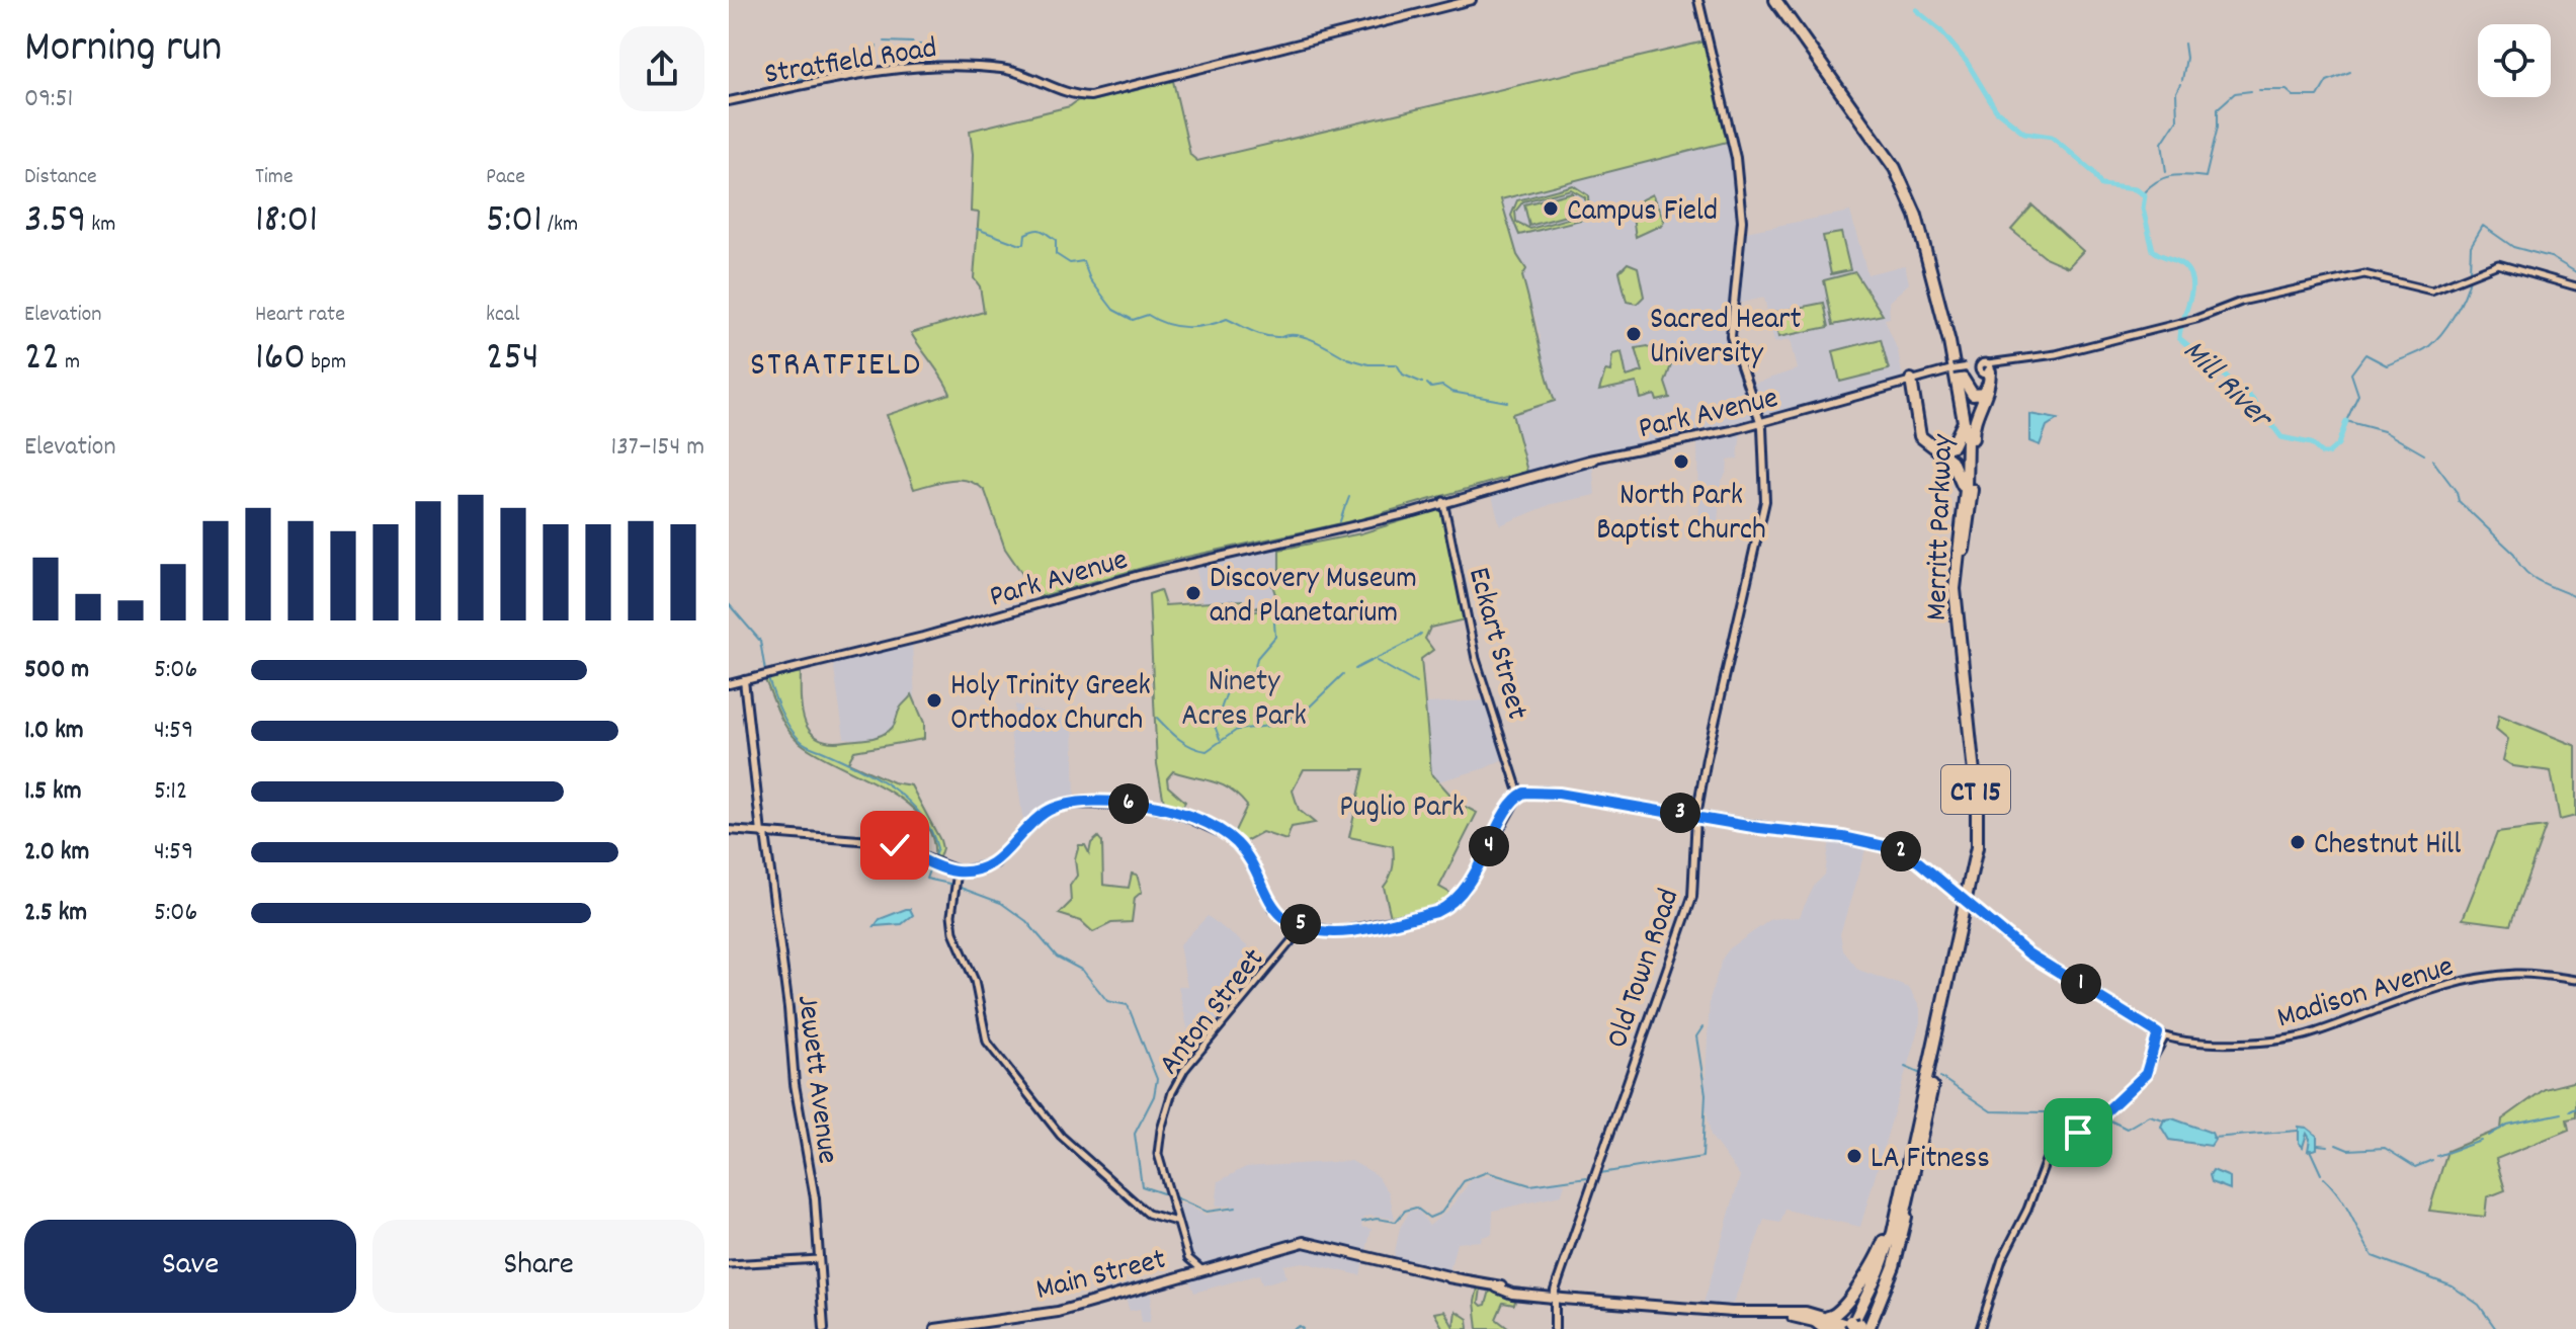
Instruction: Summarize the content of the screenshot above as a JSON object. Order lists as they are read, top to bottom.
{
  "streets": {
    "highway": ["Merritt Parkway", "CT 15"],
    "main road": [
      "Stratfield Road",
      "Park Avenue",
      "Old Town Road",
      "Madison Avenue",
      "Jewett Avenue",
      "Main Street"
    ],
    "street": ["Eckart Street", "Anton Street"]
  },
  "crossings": [
    ["Park Avenue", "Merritt Parkway"],
    ["Park Avenue", "Eckart Street"],
    ["Park Avenue", "Old Town Road"],
    ["Park Avenue", "Jewett Avenue"],
    ["Merritt Parkway", "Main Street"],
    ["Eckart Street", "Madison Avenue"],
    ["Old Town Road", "Madison Avenue"],
    ["Old Town Road", "Main Street"]
  ],
  "districts": ["STRATFIELD"],
  "water": ["Mill River"],
  "parks": ["Ninety Acres Park", "Puglio Park"],
  "places": [
    "Campus Field",
    "Sacred Heart University",
    "North Park Baptist Church",
    "Discovery Museum and Planetarium",
    "Holy Trinity Greek Orthodox Church",
    "Chestnut Hill",
    "LA Fitness"
  ],
  "page": {
    "heading": ["Morning run", "09:51"],
    "stats": [
      ["Distance", "3.59 km"],
      ["Time", "18:01"],
      ["Pace", "5:01 /km"],
      ["Elevation", "22 m"],
      ["Heart rate", "160 bpm"],
      ["kcal", "254"]
    ],
    "chart": ["Elevation", "137–154 m"],
    "list": [
      {
        "name": "500 m",
        "note": "5:06"
      },
      {
        "name": "1.0 km",
        "note": "4:59"
      },
      {
        "name": "1.5 km",
        "note": "5:12"
      },
      {
        "name": "2.0 km",
        "note": "4:59"
      },
      {
        "name": "2.5 km",
        "note": "5:06"
      }
    ],
    "pins": [
      "6",
      "3",
      "4",
      "2",
      "5",
      "1"
    ],
    "buttons": ["Save", "Share"]
  }
}
